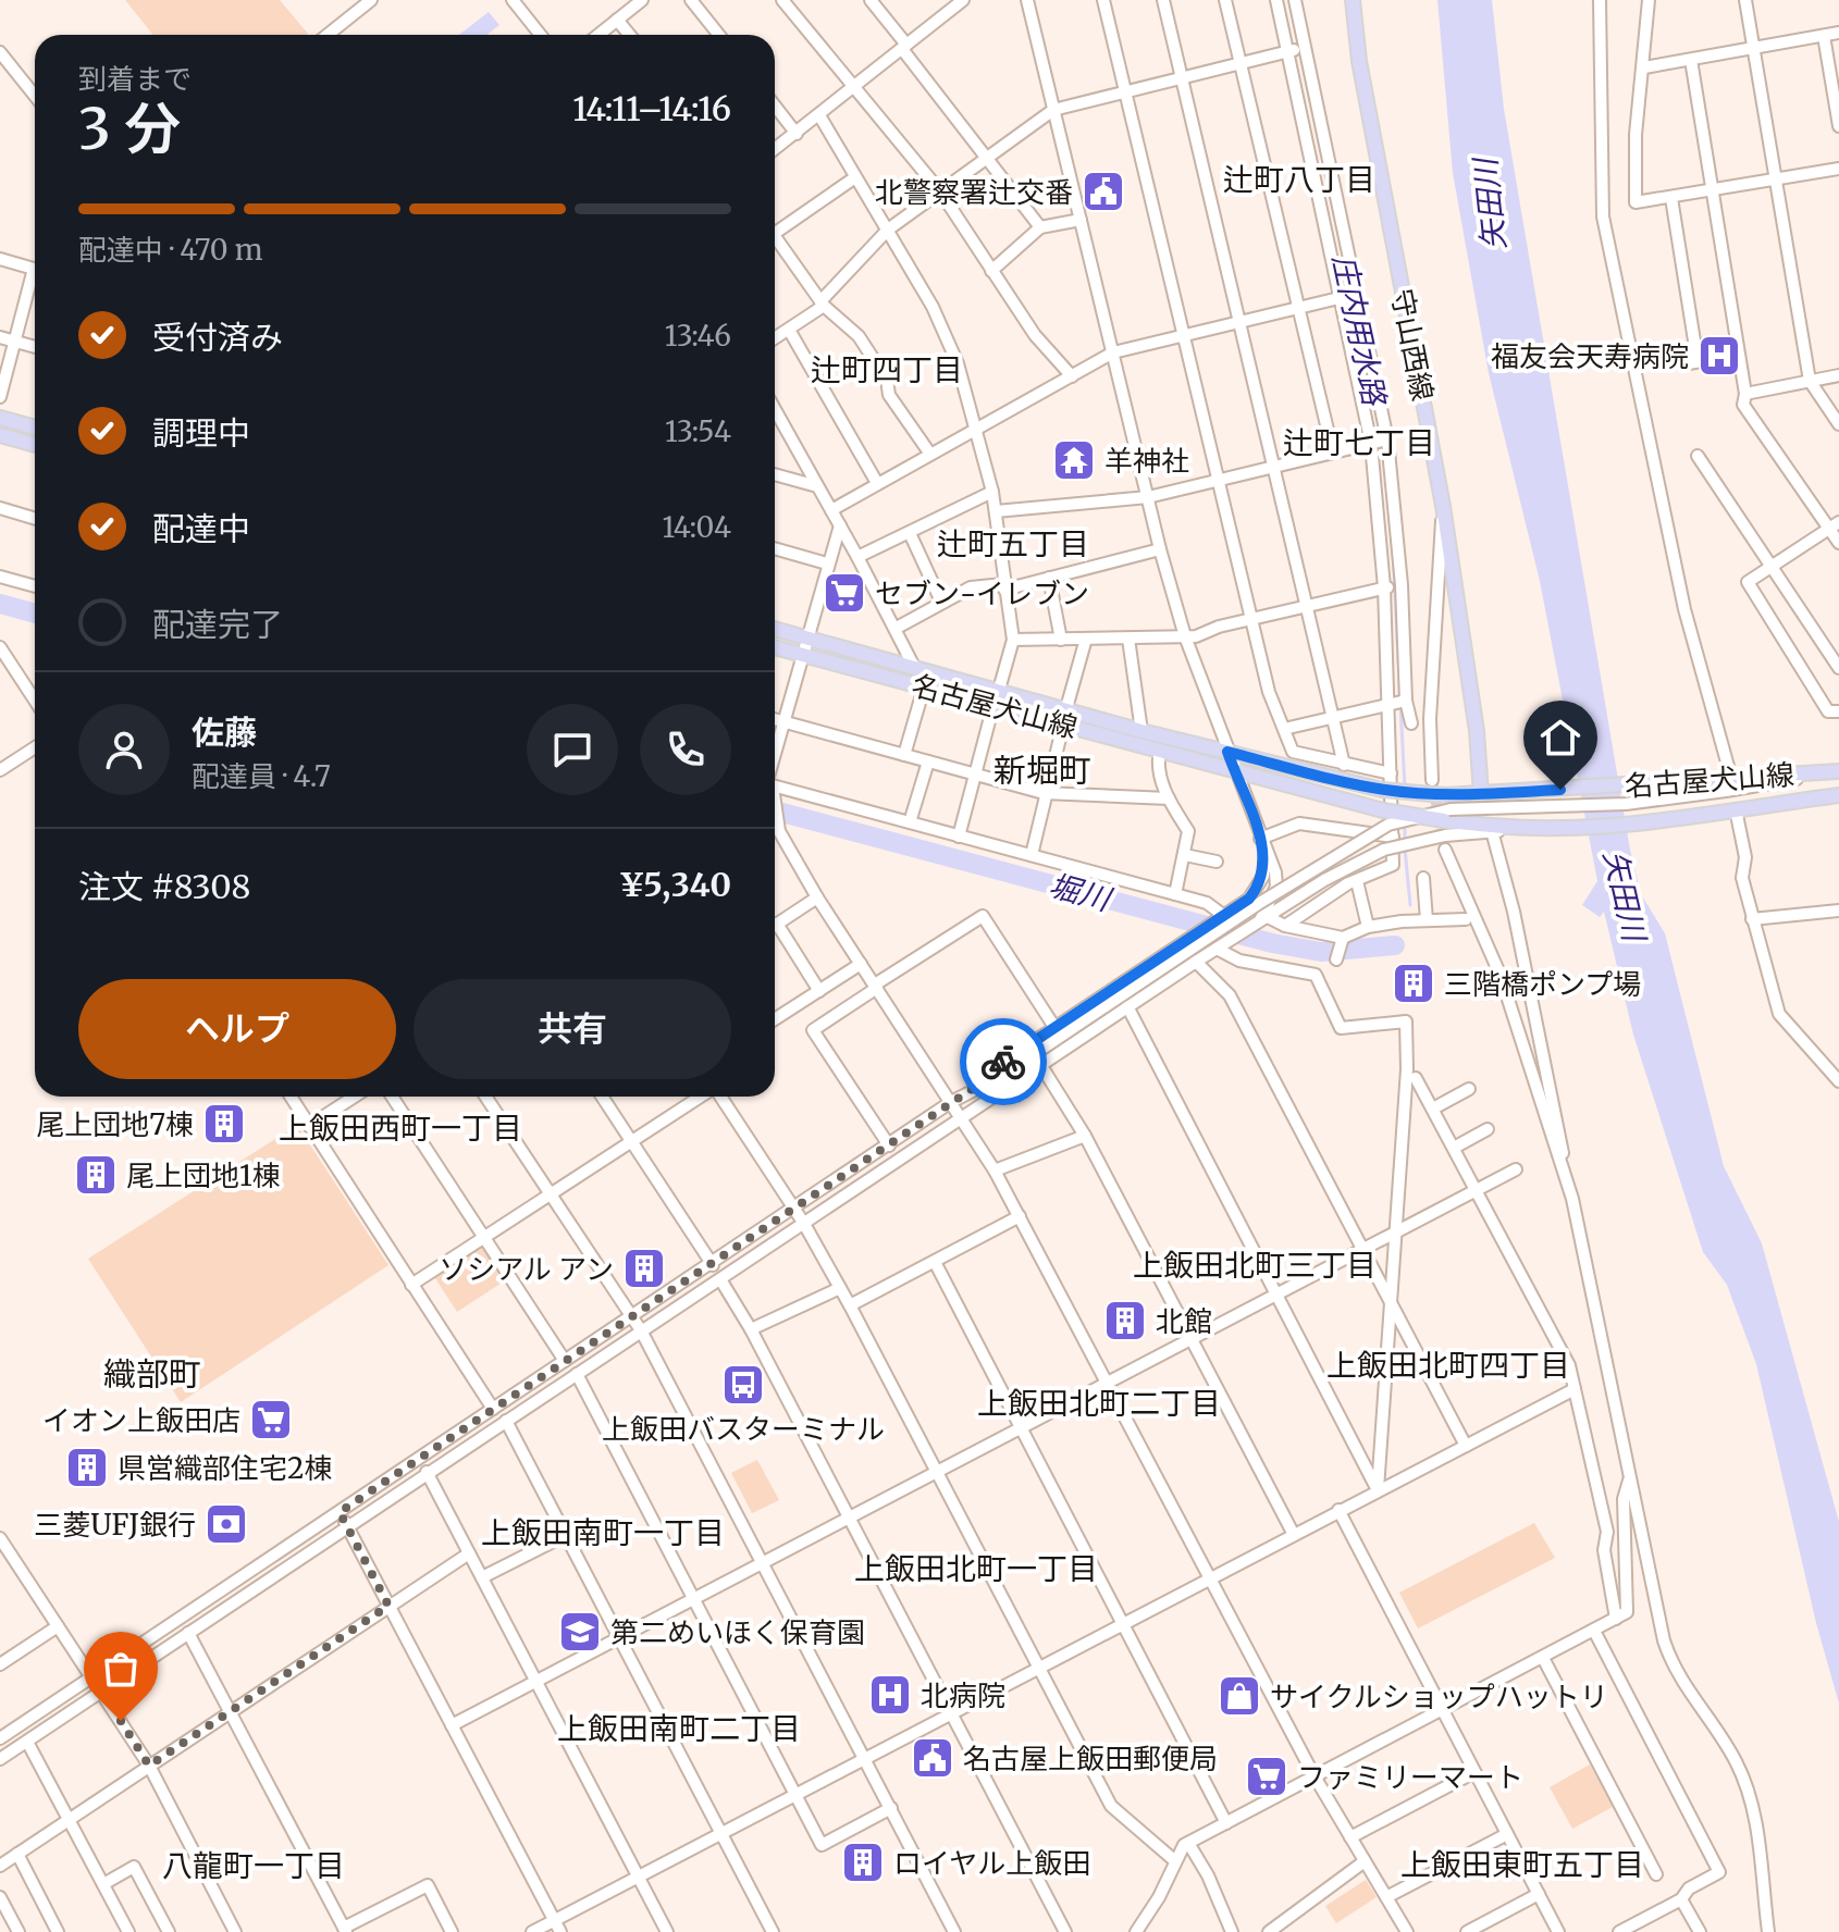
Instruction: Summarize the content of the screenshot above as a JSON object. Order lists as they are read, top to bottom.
{
  "streets": {
    "main road": ["守山西線", "名古屋犬山線"]
  },
  "crossings": [
    ["守山西線", "名古屋犬山線"]
  ],
  "districts": [
    "辻町八丁目",
    "辻町四丁目",
    "辻町七丁目",
    "辻町五丁目",
    "新堀町",
    "上飯田西町一丁目",
    "上飯田北町三丁目",
    "上飯田北町四丁目",
    "織部町",
    "上飯田北町二丁目",
    "上飯田南町一丁目",
    "上飯田北町一丁目",
    "上飯田南町二丁目",
    "上飯田東町五丁目",
    "八龍町一丁目"
  ],
  "water": ["矢田川", "庄内用水路", "堀川"],
  "places": {
    "public building": ["北警察署辻交番", "名古屋上飯田郵便局"],
    "hospital": ["福友会天寿病院", "北病院"],
    "temple": ["羊神社"],
    "supermarket": ["セブン-イレブン", "イオン上飯田店", "ファミリーマート"],
    "building": [
      "三階橋ポンプ場",
      "尾上団地7棟",
      "尾上団地1棟",
      "ソシアル アン",
      "北館",
      "県営織部住宅2棟",
      "ロイヤル上飯田"
    ],
    "bus stop": ["上飯田バスターミナル"],
    "bank": ["三菱UFJ銀行"],
    "school or university": ["第二めいほく保育園"],
    "shop": ["サイクルショップハットリ"]
  },
  "page": {
    "heading": ["3 分", "到着まで", "14:11–14:16"],
    "panel": [
      "佐藤",
      "配達員 · 4.7",
      "注文 #8308",
      "¥5,340"
    ],
    "bar": "配達中 · 470 m",
    "list": [
      ["受付済み", "13:46"],
      ["調理中", "13:54"],
      ["配達中", "14:04"],
      "配達完了"
    ],
    "buttons": ["ヘルプ", "共有"]
  }
}
